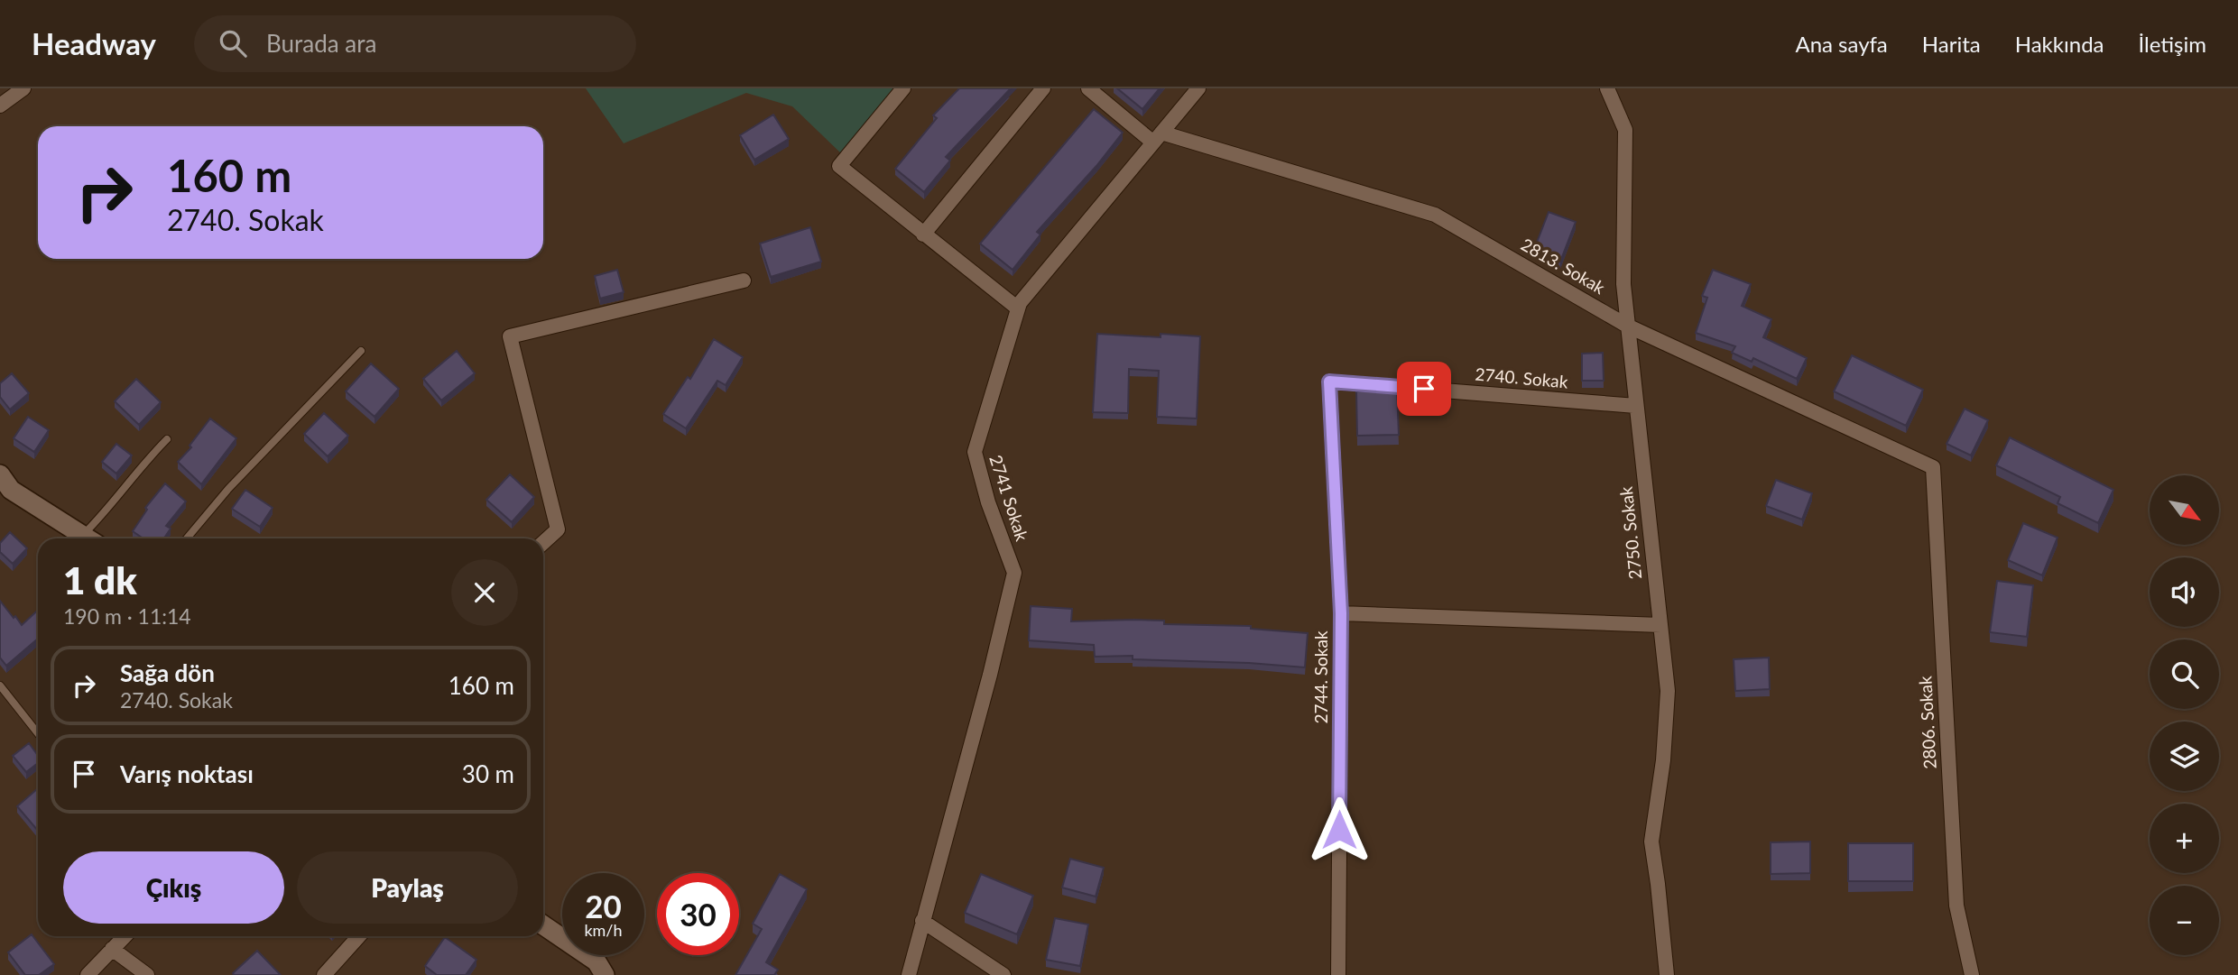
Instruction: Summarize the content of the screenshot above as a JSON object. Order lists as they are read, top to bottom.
{
  "streets": {
    "street": [
      "2813. Sokak",
      "2740. Sokak",
      "2741 Sokak",
      "2750. Sokak",
      "2744. Sokak",
      "2806. Sokak"
    ]
  },
  "crossings": [
    ["2813. Sokak", "2741 Sokak"],
    ["2813. Sokak", "2750. Sokak"],
    ["2813. Sokak", "2806. Sokak"],
    ["2740. Sokak", "2750. Sokak"],
    ["2740. Sokak", "2744. Sokak"]
  ],
  "north": "bottom right",
  "page": {
    "header": "Headway",
    "search": "Burada ara",
    "nav": [
      "Ana sayfa",
      "Harita",
      "Hakkında",
      "İletişim"
    ],
    "turn": ["160 m", "2740. Sokak"],
    "map_buttons": ["+", "−"],
    "heading": ["1 dk", "190 m · 11:14"],
    "list": [
      {
        "name": "Sağa dön",
        "note": "2740. Sokak",
        "value": "160 m"
      },
      {
        "name": "Varış noktası",
        "value": "30 m"
      }
    ],
    "buttons": ["Çıkış", "Paylaş"],
    "speed": "20 km/h",
    "limit": "30"
  }
}
